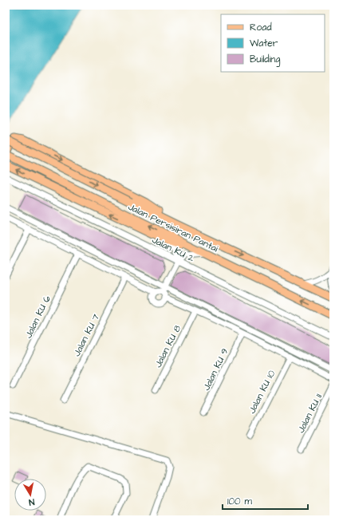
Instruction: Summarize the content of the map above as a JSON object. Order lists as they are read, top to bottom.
{
  "streets": {
    "main road": ["Jalan Persisiran Pantai"],
    "street": [
      "Jalan KU 2",
      "Jalan KU 6",
      "Jalan KU 7",
      "Jalan KU 8",
      "Jalan KU 9",
      "Jalan KU 10",
      "Jalan KU 11"
    ]
  },
  "legend": ["Road", "Water", "Building"],
  "scale_bar": "100 m",
  "north": "bottom"
}
